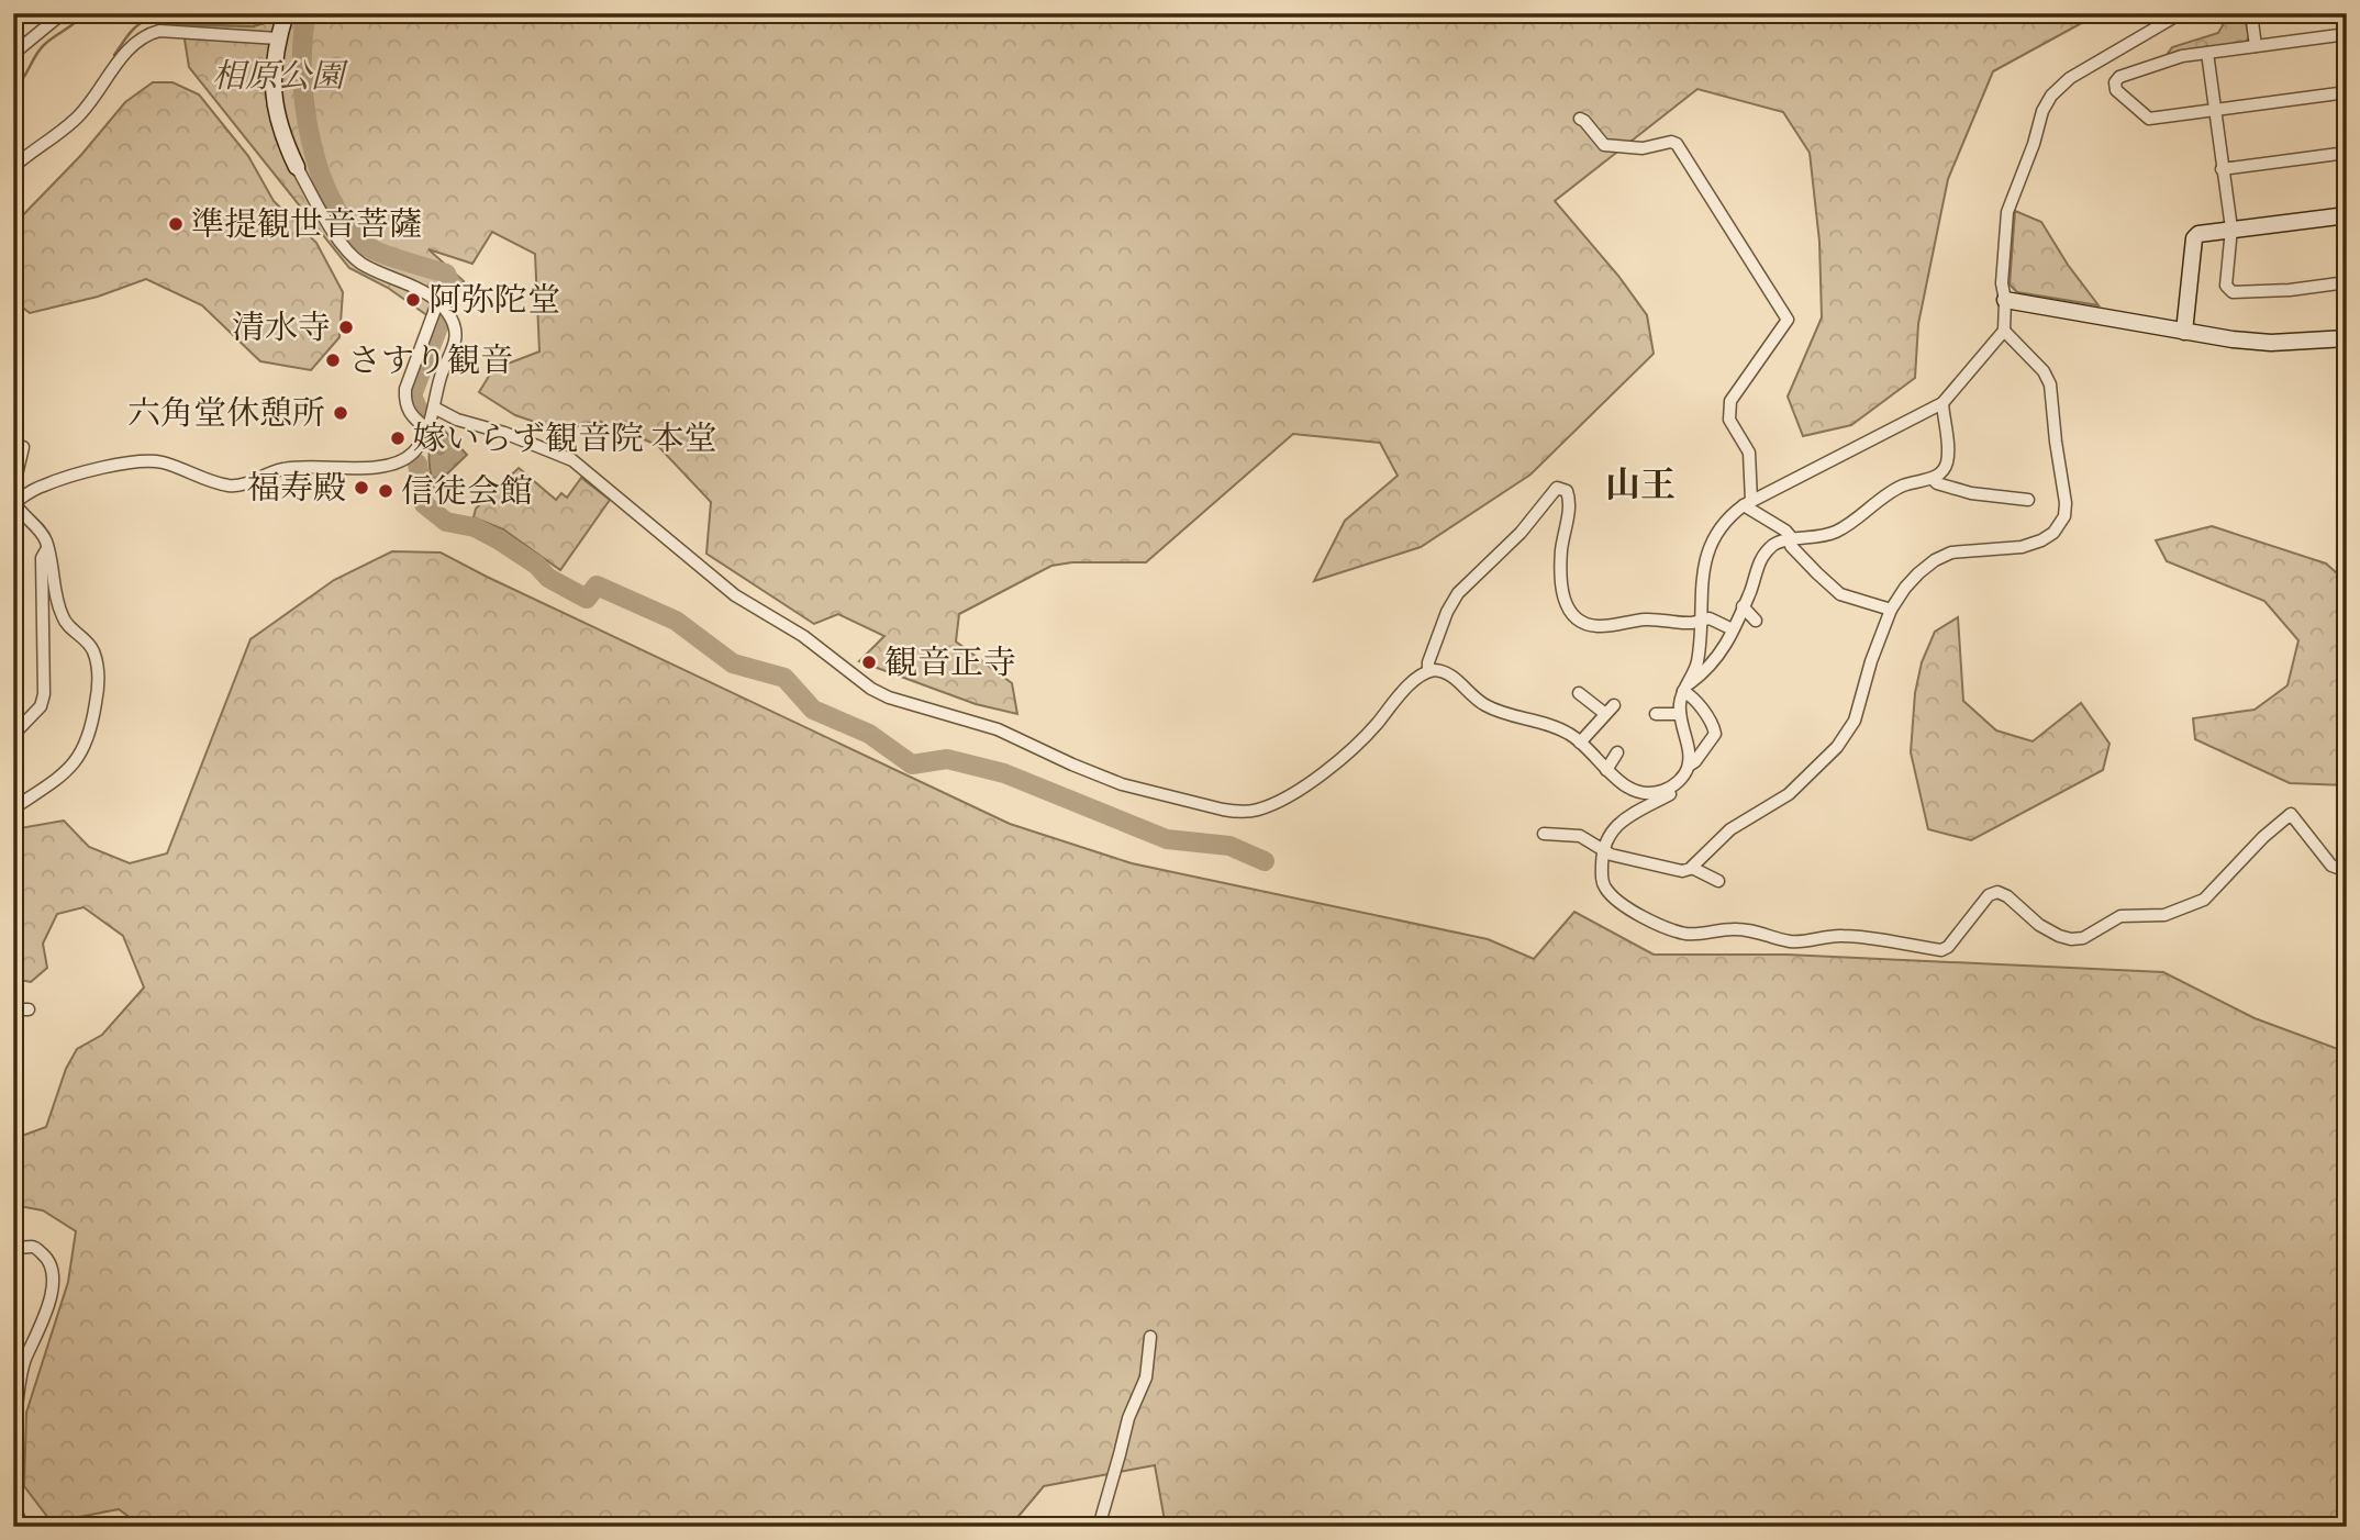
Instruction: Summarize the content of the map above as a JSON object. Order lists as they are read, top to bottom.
{
  "districts": ["山王"],
  "parks": ["相原公園"],
  "places": [
    "準提観世音菩薩",
    "阿弥陀堂",
    "清水寺",
    "さすり観音",
    "六角堂休憩所",
    "嫁いらず観音院 本堂",
    "福寿殿",
    "信徒会館",
    "観音正寺"
  ]
}
